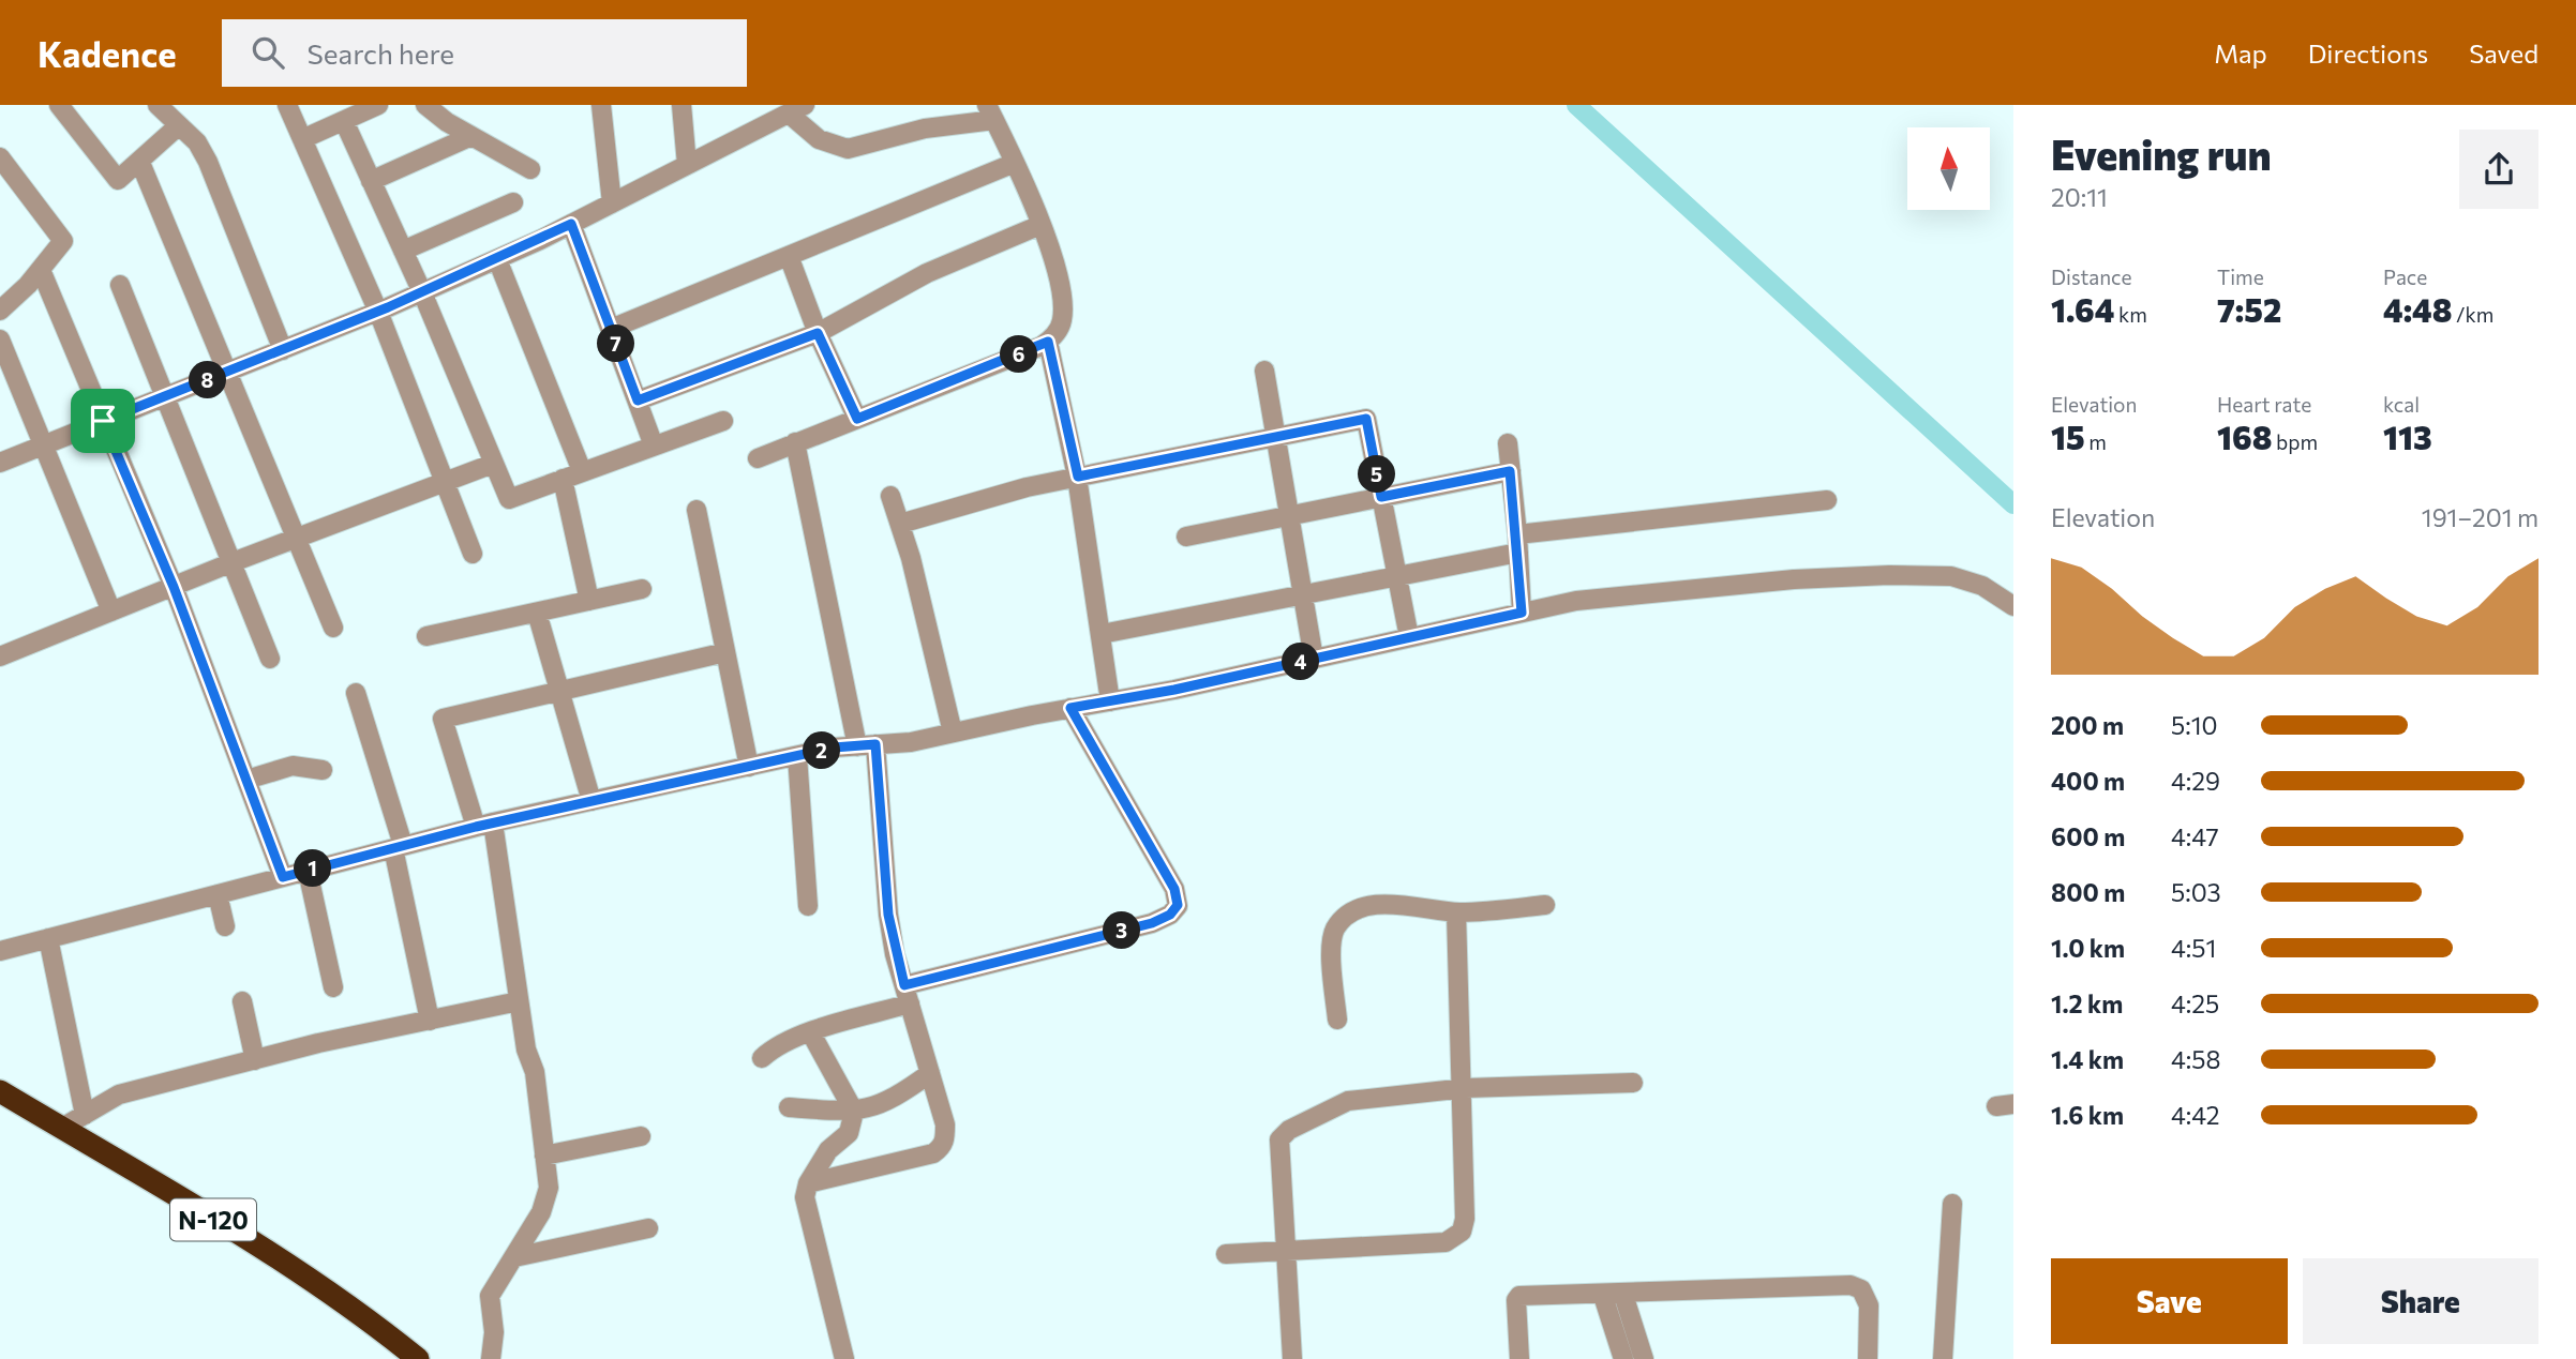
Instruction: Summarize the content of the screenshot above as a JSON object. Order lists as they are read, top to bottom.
{
  "streets": {
    "highway": ["N-120"]
  },
  "north": "top",
  "page": {
    "header": "Kadence",
    "search": "Search here",
    "nav": ["Map", "Directions", "Saved"],
    "heading": ["Evening run", "20:11"],
    "stats": [
      ["Distance", "1.64 km"],
      ["Time", "7:52"],
      ["Pace", "4:48 /km"],
      ["Elevation", "15 m"],
      ["Heart rate", "168 bpm"],
      ["kcal", "113"]
    ],
    "pins": [
      "7",
      "6",
      "8",
      "5",
      "4",
      "2",
      "1",
      "3"
    ],
    "chart": ["Elevation", "191–201 m"],
    "list": [
      {
        "name": "200 m",
        "note": "5:10"
      },
      {
        "name": "400 m",
        "note": "4:29"
      },
      {
        "name": "600 m",
        "note": "4:47"
      },
      {
        "name": "800 m",
        "note": "5:03"
      },
      {
        "name": "1.0 km",
        "note": "4:51"
      },
      {
        "name": "1.2 km",
        "note": "4:25"
      },
      {
        "name": "1.4 km",
        "note": "4:58"
      },
      {
        "name": "1.6 km",
        "note": "4:42"
      }
    ],
    "buttons": ["Save", "Share"]
  }
}
